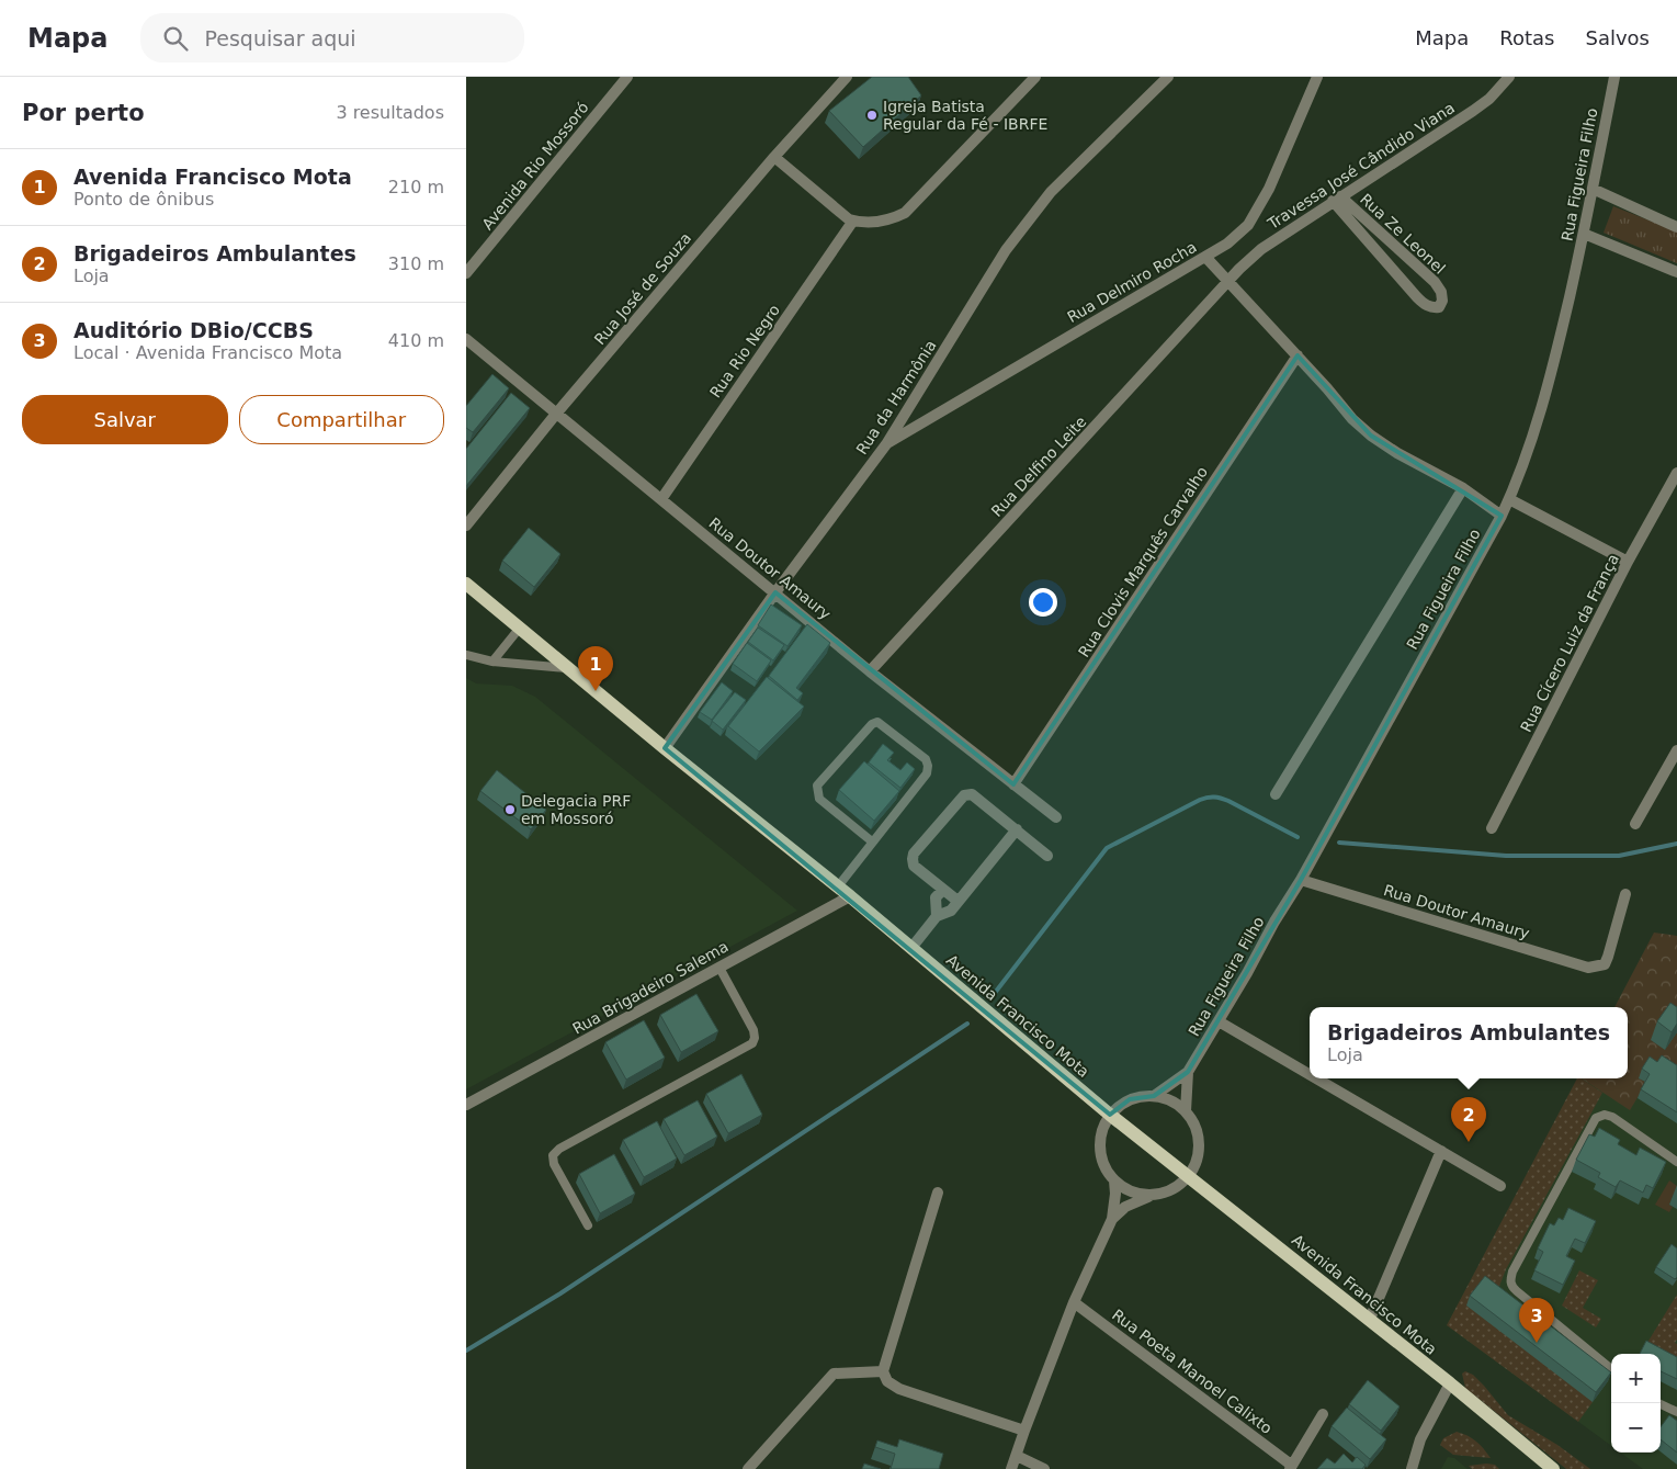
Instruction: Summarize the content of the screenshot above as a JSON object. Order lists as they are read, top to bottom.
{
  "streets": {
    "main road": ["Avenida Francisco Mota"],
    "street": [
      "Avenida Rio Mossoró",
      "Travessa José Cândido Viana",
      "Rua Figueira Filho",
      "Rua Ze Leonel",
      "Rua Delmiro Rocha",
      "Rua José de Souza",
      "Rua Rio Negro",
      "Rua da Harmônia",
      "Rua Delfino Leite",
      "Rua Clovis Marquês Carvalho",
      "Rua Doutor Amaury",
      "Rua Cícero Luiz da França",
      "Rua Brigadeiro Salema",
      "Rua Poeta Manoel Calixto"
    ]
  },
  "crossings": [
    ["Travessa José Cândido Viana", "Rua Ze Leonel"],
    ["Travessa José Cândido Viana", "Rua Delfino Leite"],
    ["Rua Figueira Filho", "Rua Doutor Amaury"],
    ["Rua Delmiro Rocha", "Rua da Harmônia"],
    ["Rua José de Souza", "Rua Doutor Amaury"],
    ["Rua Rio Negro", "Rua Doutor Amaury"],
    ["Rua da Harmônia", "Rua Doutor Amaury"],
    ["Rua da Harmônia", "Avenida Francisco Mota"],
    ["Rua Delfino Leite", "Rua Doutor Amaury"],
    ["Rua Clovis Marquês Carvalho", "Rua Doutor Amaury"],
    ["Rua Brigadeiro Salema", "Avenida Francisco Mota"]
  ],
  "places": ["Igreja Batista Regular da Fé - IBRFE", "Delegacia PRF em Mossoró"],
  "page": {
    "header": "Mapa",
    "search": "Pesquisar aqui",
    "nav": ["Mapa", "Rotas", "Salvos"],
    "heading": ["Por perto", "3 resultados"],
    "list": [
      {
        "mark": "1",
        "name": "Avenida Francisco Mota",
        "note": "Ponto de ônibus",
        "value": "210 m"
      },
      {
        "mark": "2",
        "name": "Brigadeiros Ambulantes",
        "note": "Loja",
        "value": "310 m"
      },
      {
        "mark": "3",
        "name": "Auditório DBio/CCBS",
        "note": "Local · Avenida Francisco Mota",
        "value": "410 m"
      }
    ],
    "buttons": ["Salvar", "Compartilhar"],
    "pins": ["1", "2", "3"],
    "popup": ["Brigadeiros Ambulantes", "Loja"],
    "map_buttons": ["+", "−"]
  }
}
